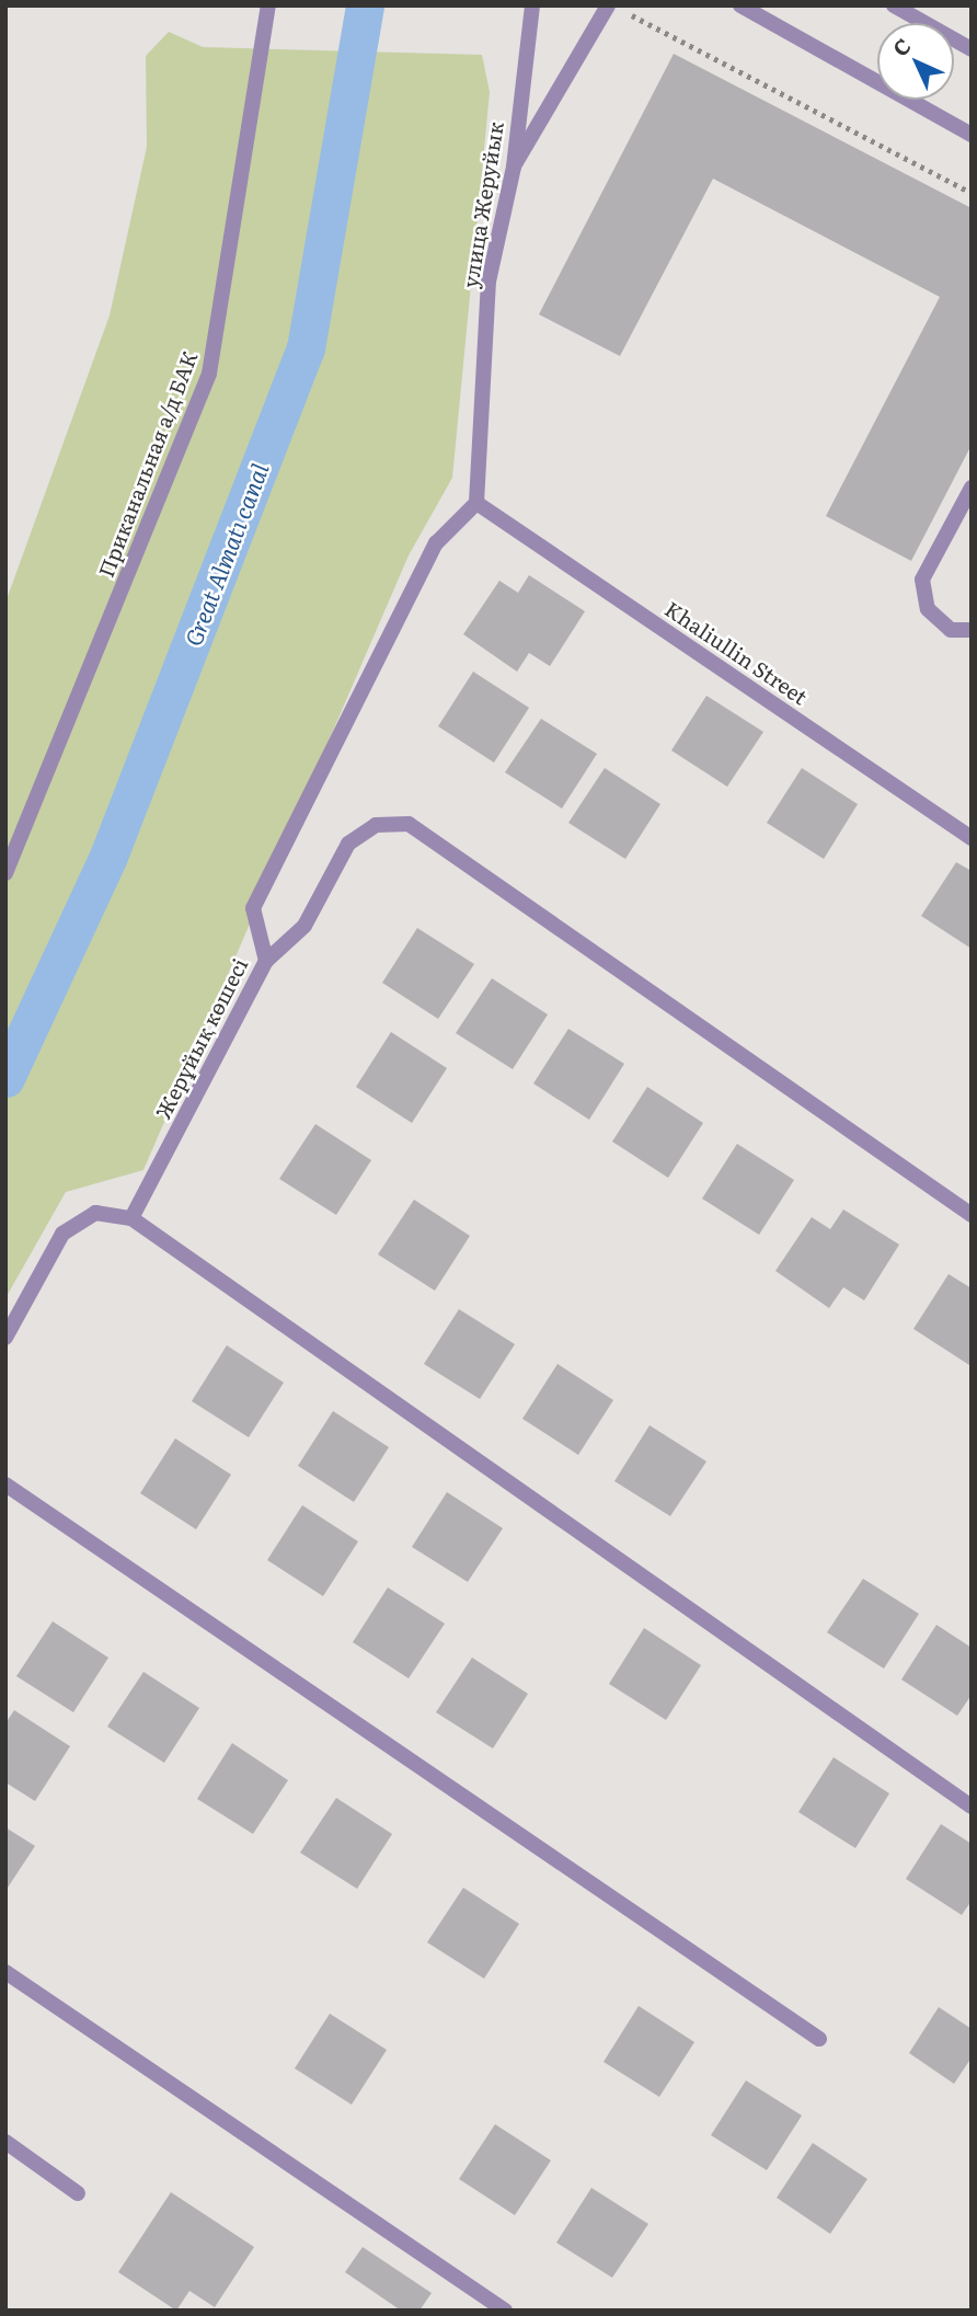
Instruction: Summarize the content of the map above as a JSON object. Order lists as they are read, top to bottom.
{
  "streets": {
    "street": [
      "улица Жеруйык",
      "Приканальная а/д БАК",
      "Khaliullin Street",
      "Жерұйық көшесі"
    ]
  },
  "crossings": [
    ["улица Жеруйык", "Khaliullin Street"],
    ["улица Жеруйык", "Жерұйық көшесі"],
    ["Khaliullin Street", "Жерұйық көшесі"]
  ],
  "water": ["Great Almatı canal"],
  "north": "top left"
}
